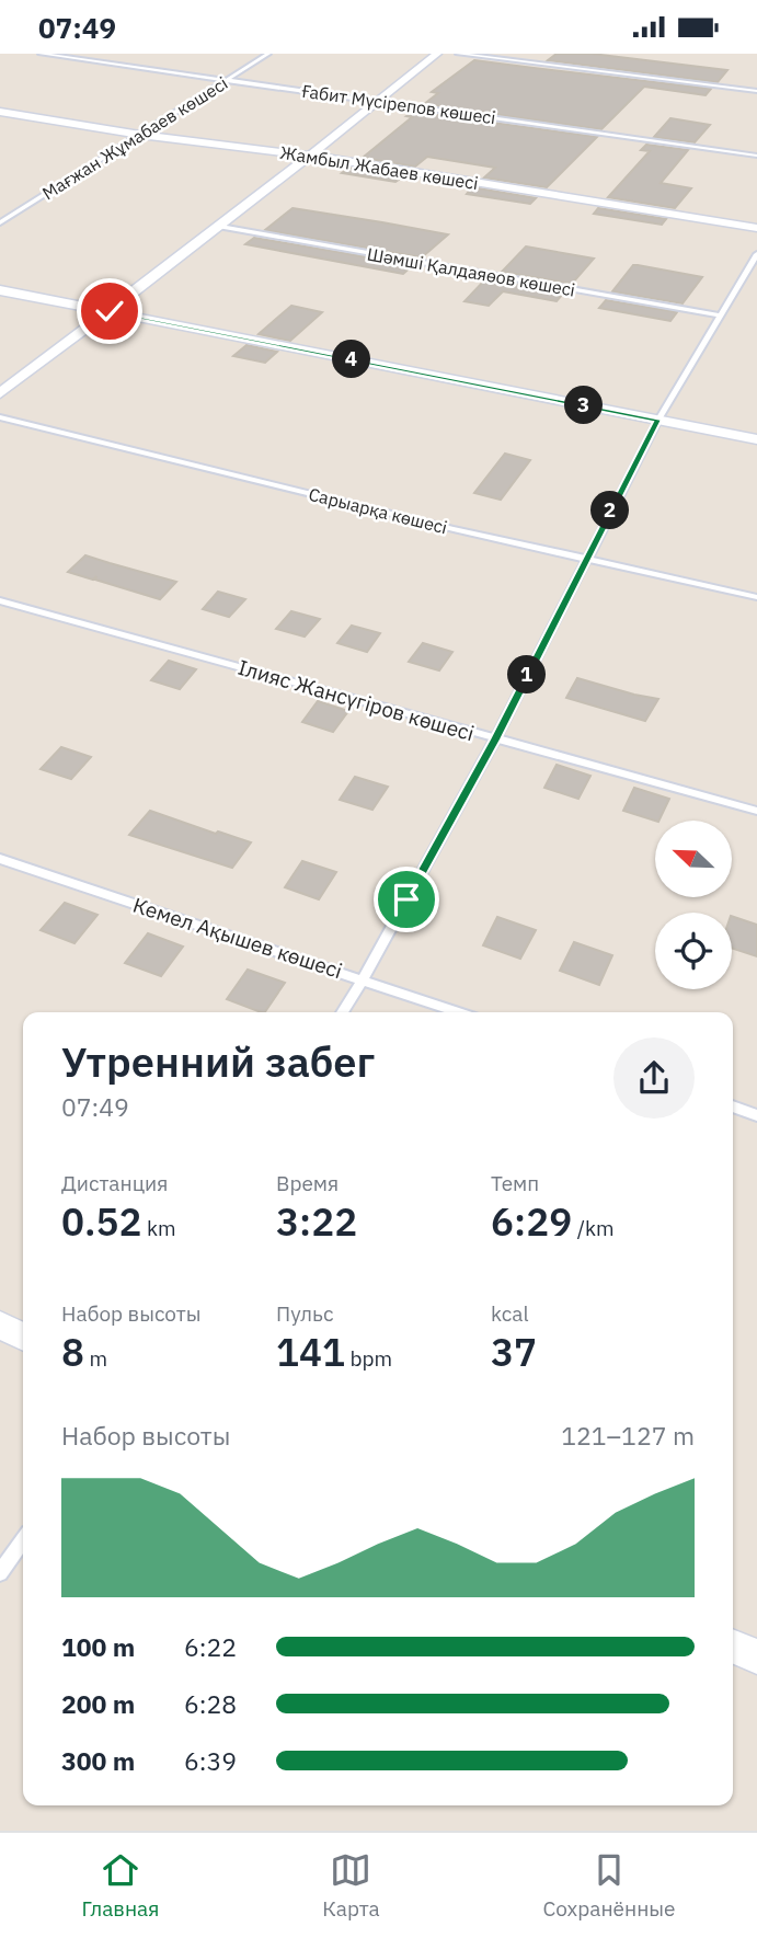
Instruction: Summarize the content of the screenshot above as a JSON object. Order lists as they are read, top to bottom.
{
  "streets": {
    "street": ["Жамбыл Жабаев көшесі"],
    "lane": [
      "Ғабит Мүсірепов көшесі",
      "Мағжан Жұмабаев көшесі",
      "Шәмші Қалдаяөов көшесі",
      "Сарыарқа көшесі",
      "Ілияс Жансүгіров көшесі",
      "Кемел Ақышев көшесі"
    ]
  },
  "crossings": [
    ["Ғабит Мүсірепов көшесі", "Мағжан Жұмабаев көшесі"],
    ["Мағжан Жұмабаев көшесі", "Жамбыл Жабаев көшесі"]
  ],
  "north": "top left",
  "page": {
    "status": "07:49",
    "pins": [
      "4",
      "3",
      "2",
      "1"
    ],
    "heading": ["Утренний забег", "07:49"],
    "stats": [
      ["Дистанция", "0.52 km"],
      ["Время", "3:22"],
      ["Темп", "6:29 /km"],
      ["Набор высоты", "8 m"],
      ["Пульс", "141 bpm"],
      ["kcal", "37"]
    ],
    "chart": ["Набор высоты", "121–127 m"],
    "list": [
      {
        "name": "100 m",
        "note": "6:22"
      },
      {
        "name": "200 m",
        "note": "6:28"
      },
      {
        "name": "300 m",
        "note": "6:39"
      }
    ],
    "tabs": ["Главная", "Карта", "Сохранённые"]
  }
}
